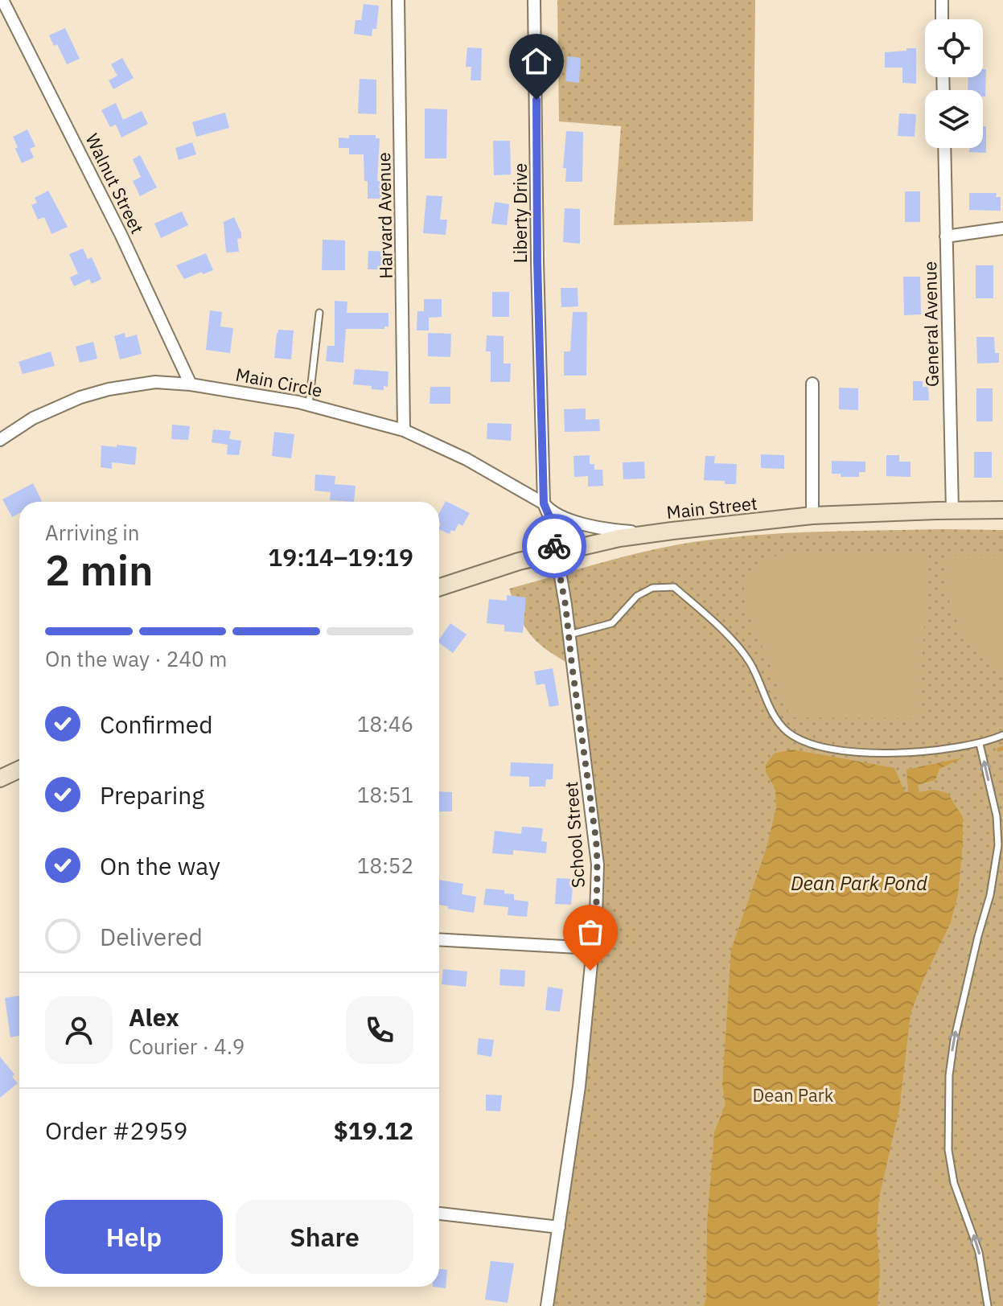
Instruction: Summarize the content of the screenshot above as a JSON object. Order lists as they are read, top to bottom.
{
  "streets": {
    "main road": ["Main Street"],
    "street": [
      "Walnut Street",
      "Liberty Drive",
      "Harvard Avenue",
      "General Avenue",
      "Main Circle",
      "School Street"
    ]
  },
  "crossings": [
    ["Walnut Street", "Main Circle"],
    ["Liberty Drive", "Main Circle"],
    ["Harvard Avenue", "Main Circle"],
    ["General Avenue", "Main Street"],
    ["Main Circle", "Main Street"],
    ["Main Street", "School Street"]
  ],
  "water": ["Dean Park Pond"],
  "parks": ["Dean Park"],
  "page": {
    "heading": ["2 min", "Arriving in", "19:14–19:19"],
    "panel": [
      "Alex",
      "Courier · 4.9",
      "Order #2959",
      "$19.12"
    ],
    "bar": "On the way · 240 m",
    "list": [
      ["Confirmed", "18:46"],
      ["Preparing", "18:51"],
      ["On the way", "18:52"],
      "Delivered"
    ],
    "buttons": ["Help", "Share"]
  }
}
